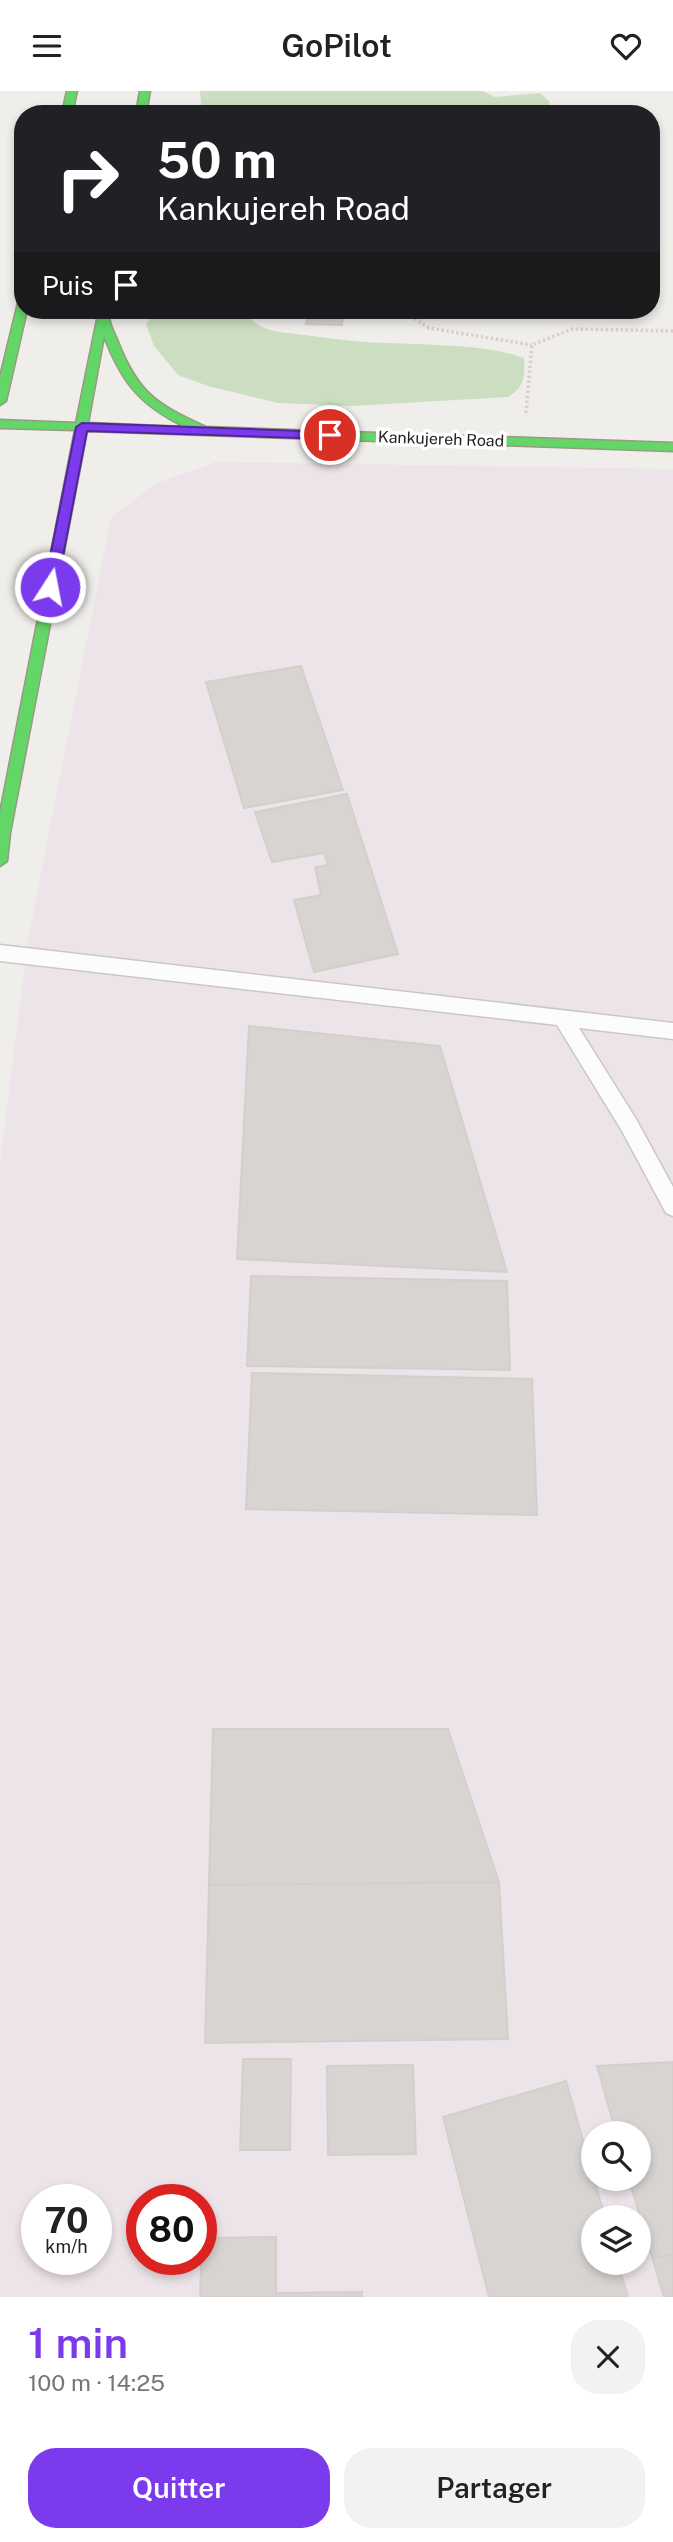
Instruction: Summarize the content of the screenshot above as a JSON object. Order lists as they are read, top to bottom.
{
  "streets": {
    "main road": ["Kankujereh Road"]
  },
  "page": {
    "header": "GoPilot",
    "turn": ["50 m", "Kankujereh Road"],
    "then": "Puis",
    "speed": "70 km/h",
    "limit": "80",
    "heading": ["1 min", "100 m · 14:25"],
    "buttons": ["Quitter", "Partager"]
  }
}
